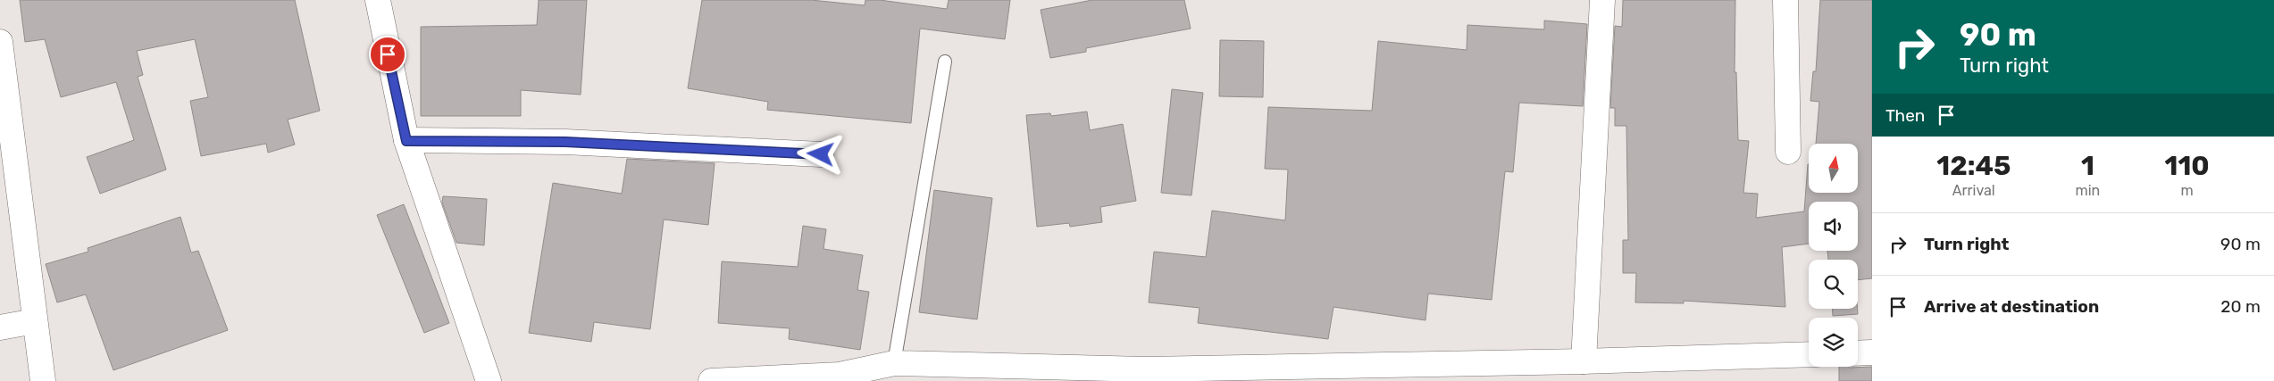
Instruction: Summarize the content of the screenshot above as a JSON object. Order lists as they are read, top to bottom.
{
  "north": "top",
  "page": {
    "turn": ["90 m", "Turn right"],
    "then": "Then",
    "eta": [
      "12:45",
      "Arrival",
      "1",
      "min",
      "110",
      "m"
    ],
    "list": [
      {
        "name": "Turn right",
        "value": "90 m"
      },
      {
        "name": "Arrive at destination",
        "value": "20 m"
      }
    ]
  }
}
